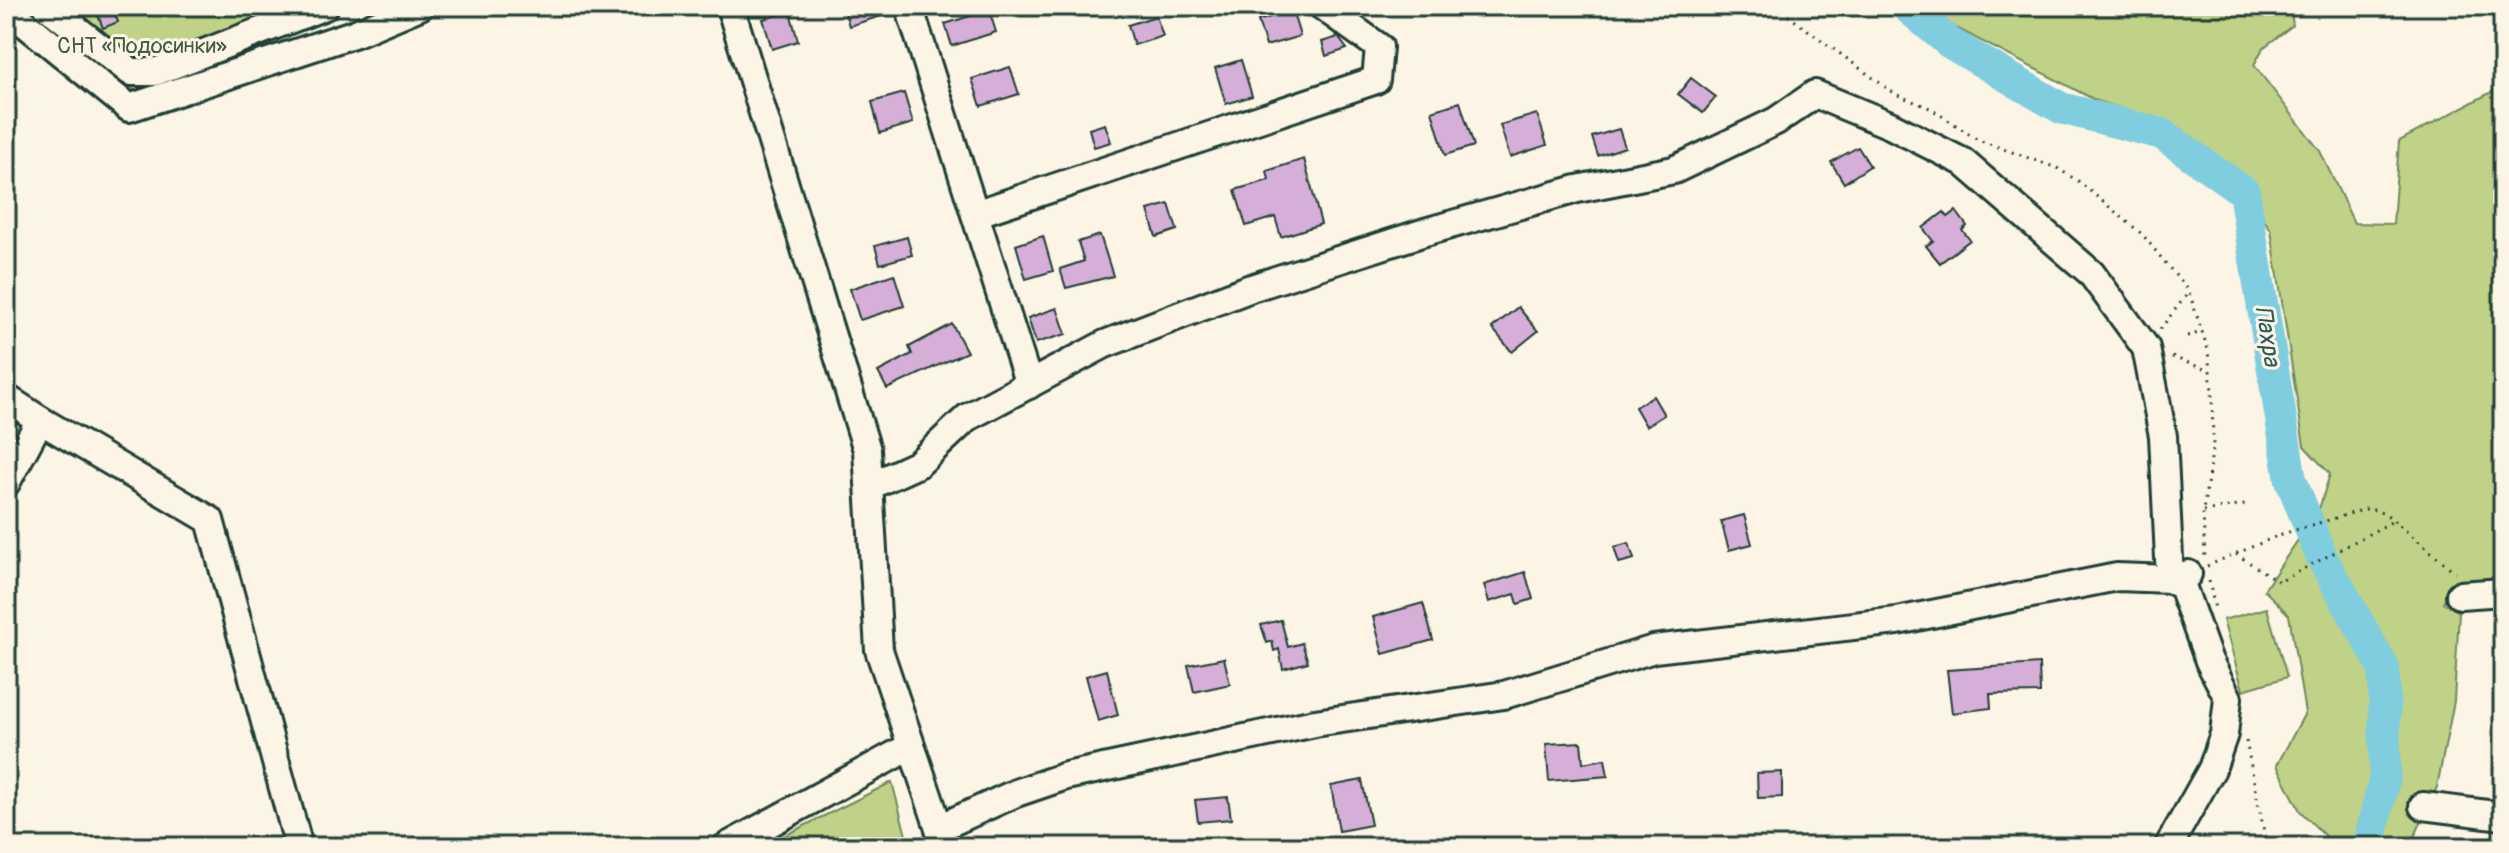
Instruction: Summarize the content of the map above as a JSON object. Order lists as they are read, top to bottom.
{
  "water": ["Пахра"],
  "parks": ["СНТ «Подосинки»"]
}
